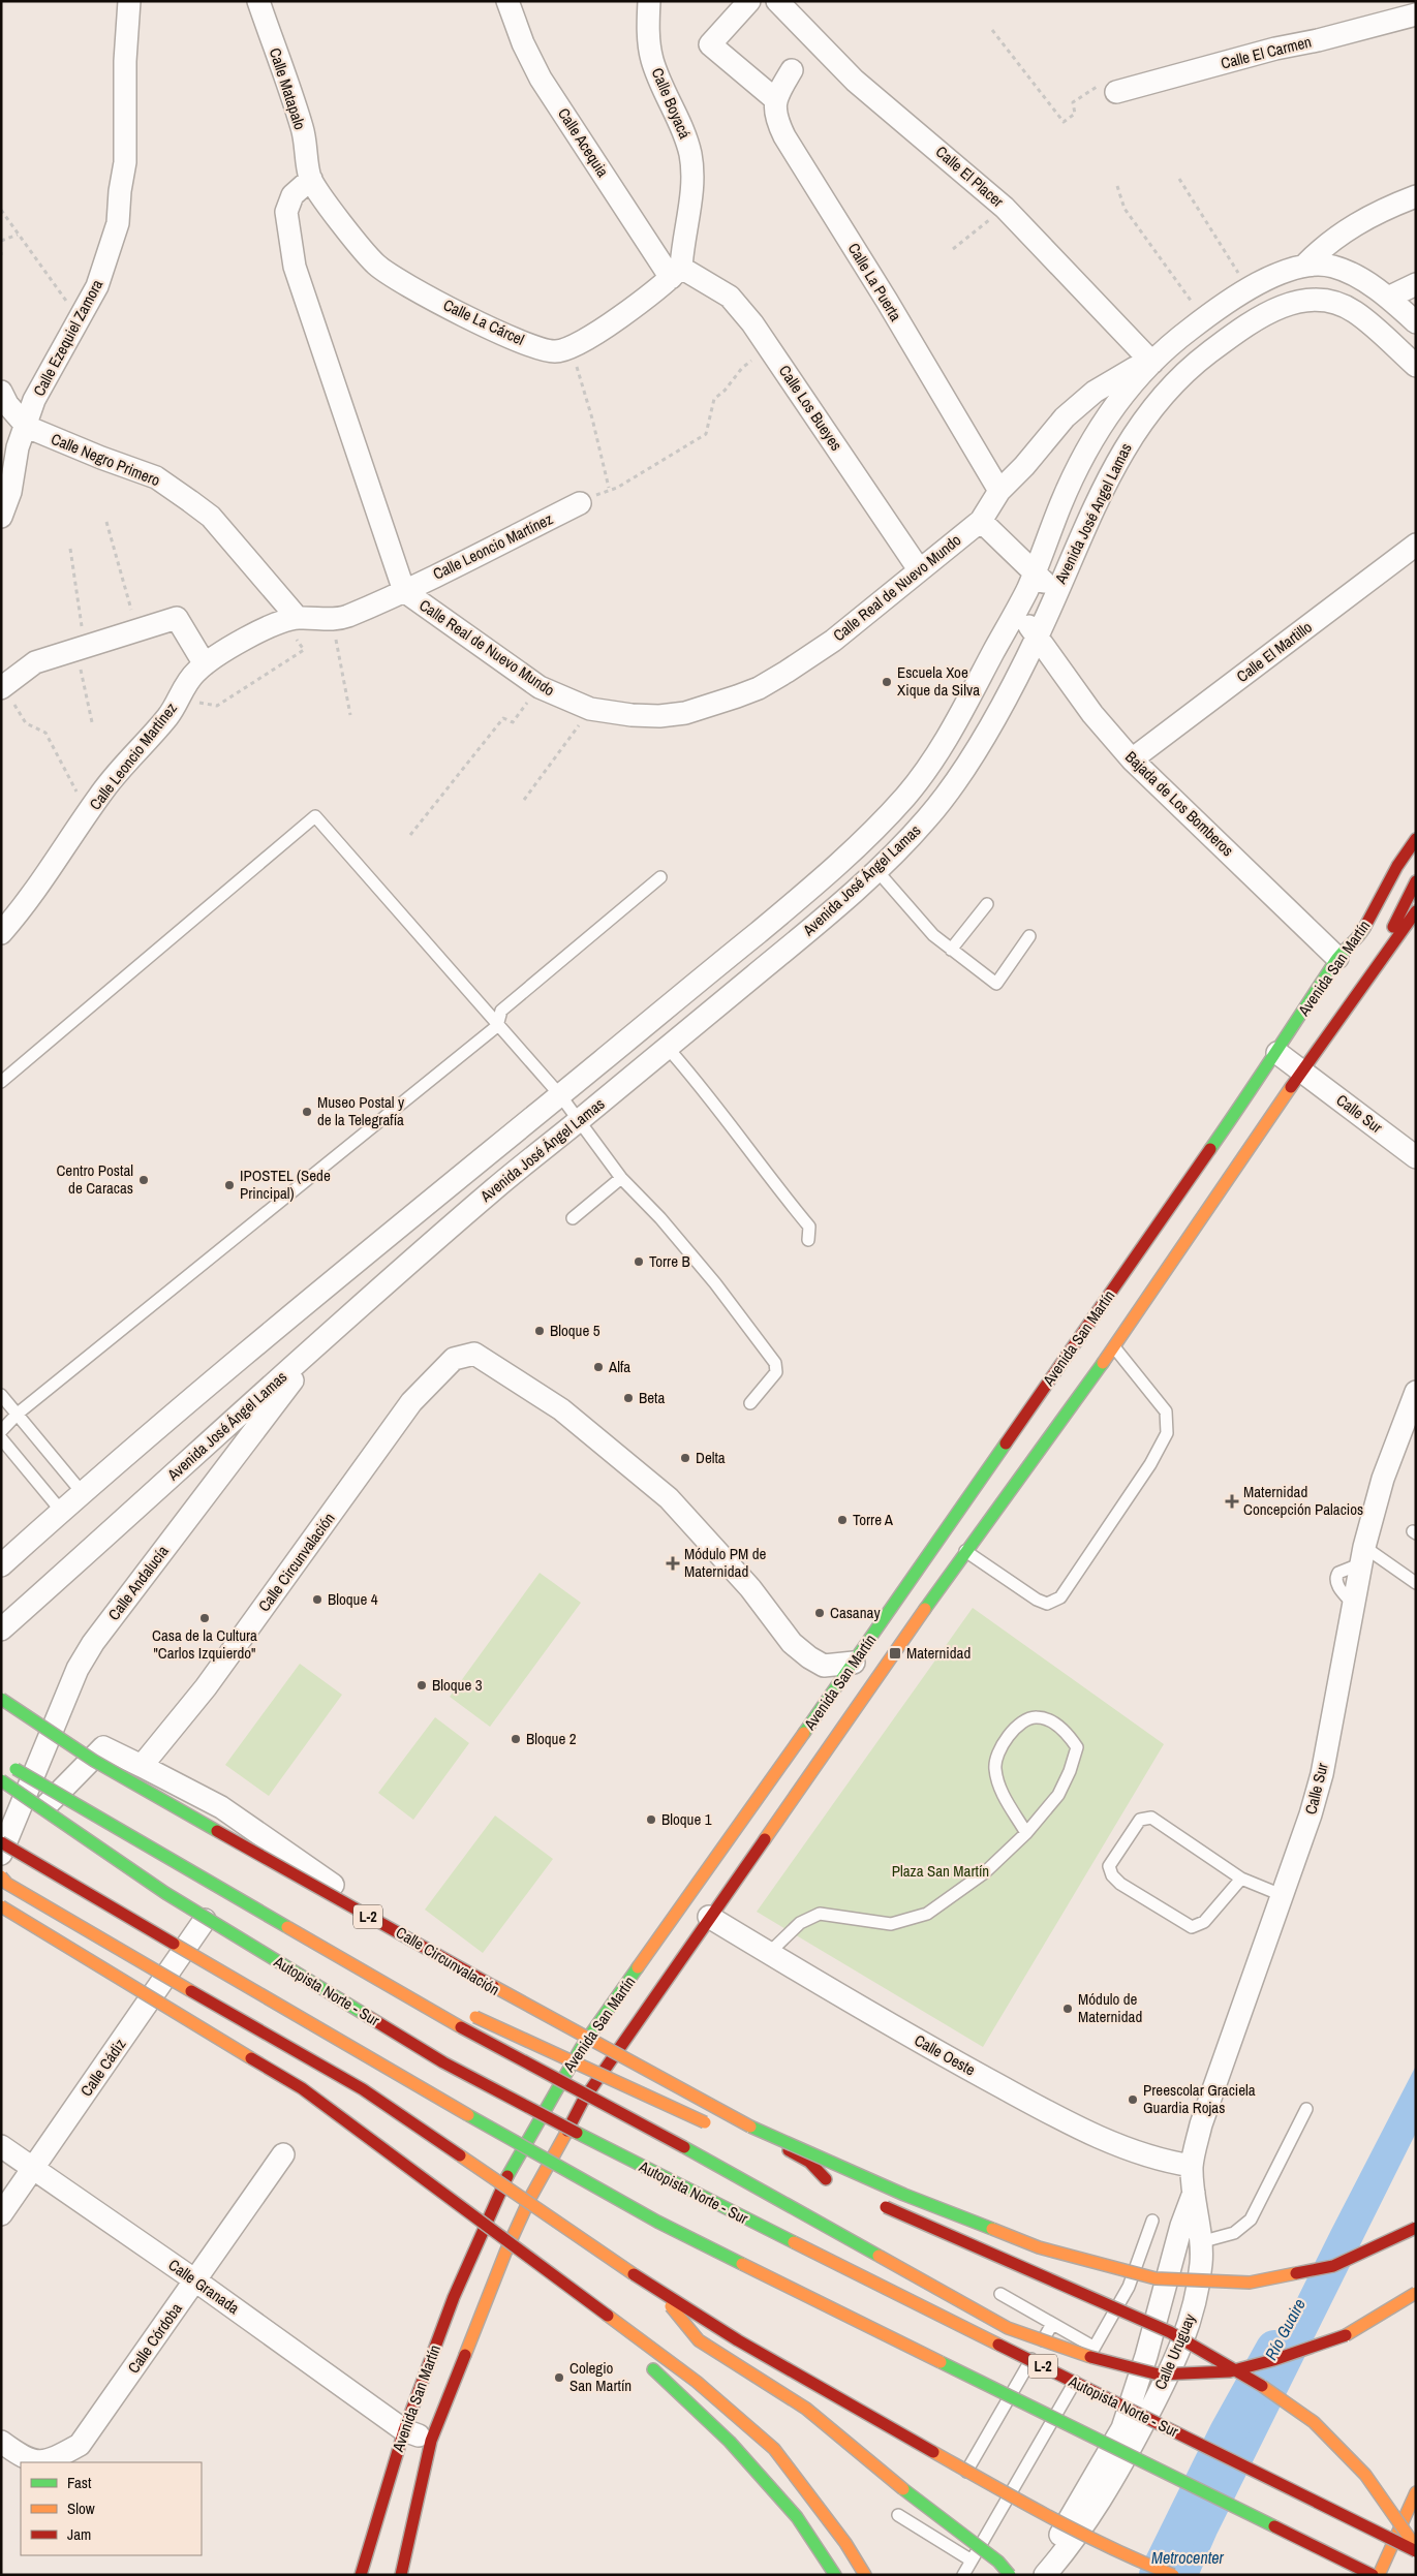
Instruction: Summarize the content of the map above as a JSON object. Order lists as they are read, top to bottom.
{
  "streets": {
    "main road": ["Avenida San Martín", "L-2", "Autopista Norte - Sur"],
    "street": [
      "Calle El Carmen",
      "Calle Matapalo",
      "Calle Boyacá",
      "Calle Acequia",
      "Calle El Placer",
      "Calle La Puerta",
      "Calle La Cárcel",
      "Calle Ezequiel Zamora",
      "Calle Los Bueyes",
      "Calle Negro Primero",
      "Avenida José Angel Lamas",
      "Calle Leoncio Martínez",
      "Calle Real de Nuevo Mundo",
      "Calle El Martillo",
      "Bajada de Los Bomberos",
      "Avenida José Ángel Lamas",
      "Calle Sur",
      "Calle Circunvalación",
      "Calle Andalucía",
      "Calle Oeste",
      "Calle Cádiz",
      "Calle Granada",
      "Calle Córdoba",
      "Calle Uruguay"
    ]
  },
  "crossings": [
    ["Calle Matapalo", "Calle La Cárcel"],
    ["Calle Matapalo", "Calle Real de Nuevo Mundo"],
    ["Calle Boyacá", "Calle Acequia"],
    ["Calle Boyacá", "Calle Los Bueyes"],
    ["Calle Acequia", "Calle Los Bueyes"],
    ["Calle El Placer", "Avenida José Angel Lamas"],
    ["Calle El Placer", "Calle Real de Nuevo Mundo"],
    ["Calle La Puerta", "Calle Real de Nuevo Mundo"],
    ["Calle La Cárcel", "Calle Real de Nuevo Mundo"],
    ["Calle Ezequiel Zamora", "Calle Negro Primero"],
    ["Calle Los Bueyes", "Calle Real de Nuevo Mundo"],
    ["Calle Negro Primero", "Calle Leoncio Martínez"],
    ["Avenida José Angel Lamas", "Calle Real de Nuevo Mundo"],
    ["Avenida José Angel Lamas", "Bajada de Los Bomberos"],
    ["Avenida José Angel Lamas", "Avenida José Ángel Lamas"],
    ["Calle Leoncio Martínez", "Calle Real de Nuevo Mundo"],
    ["Calle El Martillo", "Bajada de Los Bomberos"],
    ["Bajada de Los Bomberos", "Avenida José Ángel Lamas"],
    ["Bajada de Los Bomberos", "Avenida San Martín"],
    ["Avenida José Ángel Lamas", "Calle Andalucía"],
    ["Avenida San Martín", "Calle Sur"],
    ["Avenida San Martín", "Calle Circunvalación"],
    ["Avenida San Martín", "Calle Oeste"],
    ["Avenida San Martín", "Calle Granada"],
    ["Calle Sur", "Calle Oeste"],
    ["Calle Sur", "Calle Uruguay"],
    ["Calle Oeste", "Calle Uruguay"],
    ["Calle Cádiz", "Calle Granada"],
    ["Calle Granada", "Calle Córdoba"]
  ],
  "water": ["Río Guaire", "Metrocenter"],
  "parks": ["Plaza San Martín"],
  "places": {
    "other": [
      "Escuela Xoe Xique da Silva",
      "Museo Postal y de la Telegrafía",
      "Centro Postal de Caracas",
      "IPOSTEL (Sede Principal)",
      "Torre B",
      "Bloque 5",
      "Alfa",
      "Beta",
      "Delta",
      "Torre A",
      "Bloque 4",
      "Casanay",
      "Casa de la Cultura \"Carlos Izquierdo\"",
      "Bloque 3",
      "Bloque 2",
      "Bloque 1",
      "Módulo de Maternidad",
      "Preescolar Graciela Guardia Rojas",
      "Colegio San Martín"
    ],
    "health": ["Maternidad Concepción Palacios", "Módulo PM de Maternidad"],
    "transit": ["Maternidad"]
  },
  "legend": ["Fast", "Slow", "Jam"]
}
